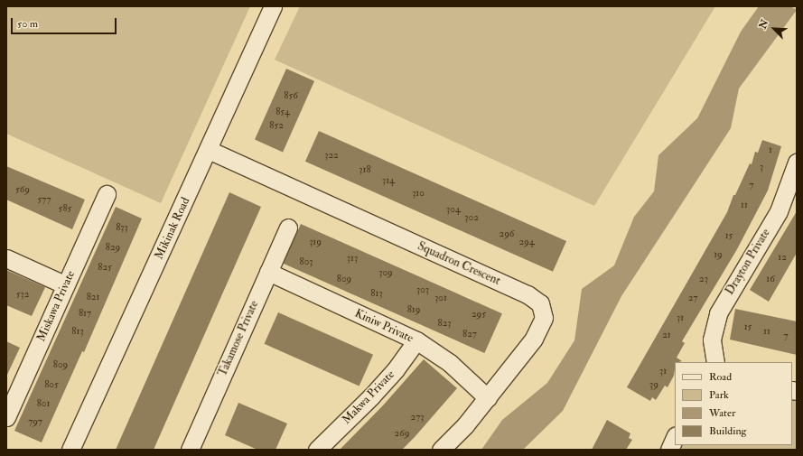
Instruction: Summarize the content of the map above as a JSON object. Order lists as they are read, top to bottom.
{
  "streets": {
    "street": [
      "Mikinak Road",
      "Drayton Private",
      "Squadron Crescent",
      "Miskawa Private",
      "Kiniw Private",
      "Takamose Private",
      "Makwa Private"
    ]
  },
  "crossings": [
    ["Mikinak Road", "Squadron Crescent"],
    ["Squadron Crescent", "Kiniw Private"],
    ["Kiniw Private", "Takamose Private"],
    ["Kiniw Private", "Makwa Private"]
  ],
  "house_numbers": [
    "856",
    "854",
    "852",
    "1",
    "322",
    "3",
    "318",
    "314",
    "7",
    "569",
    "310",
    "577",
    "11",
    "585",
    "304",
    "302",
    "833",
    "296",
    "15",
    "319",
    "294",
    "829",
    "19",
    "12",
    "313",
    "803",
    "825",
    "309",
    "809",
    "23",
    "16",
    "303",
    "813",
    "532",
    "821",
    "301",
    "27",
    "819",
    "817",
    "295",
    "31",
    "823",
    "15",
    "813",
    "11",
    "827",
    "21",
    "7",
    "809",
    "31",
    "805",
    "39",
    "801",
    "273",
    "797",
    "269"
  ],
  "legend": [
    "Road",
    "Park",
    "Water",
    "Building"
  ],
  "scale_bar": "50 m",
  "north": "top left"
}
